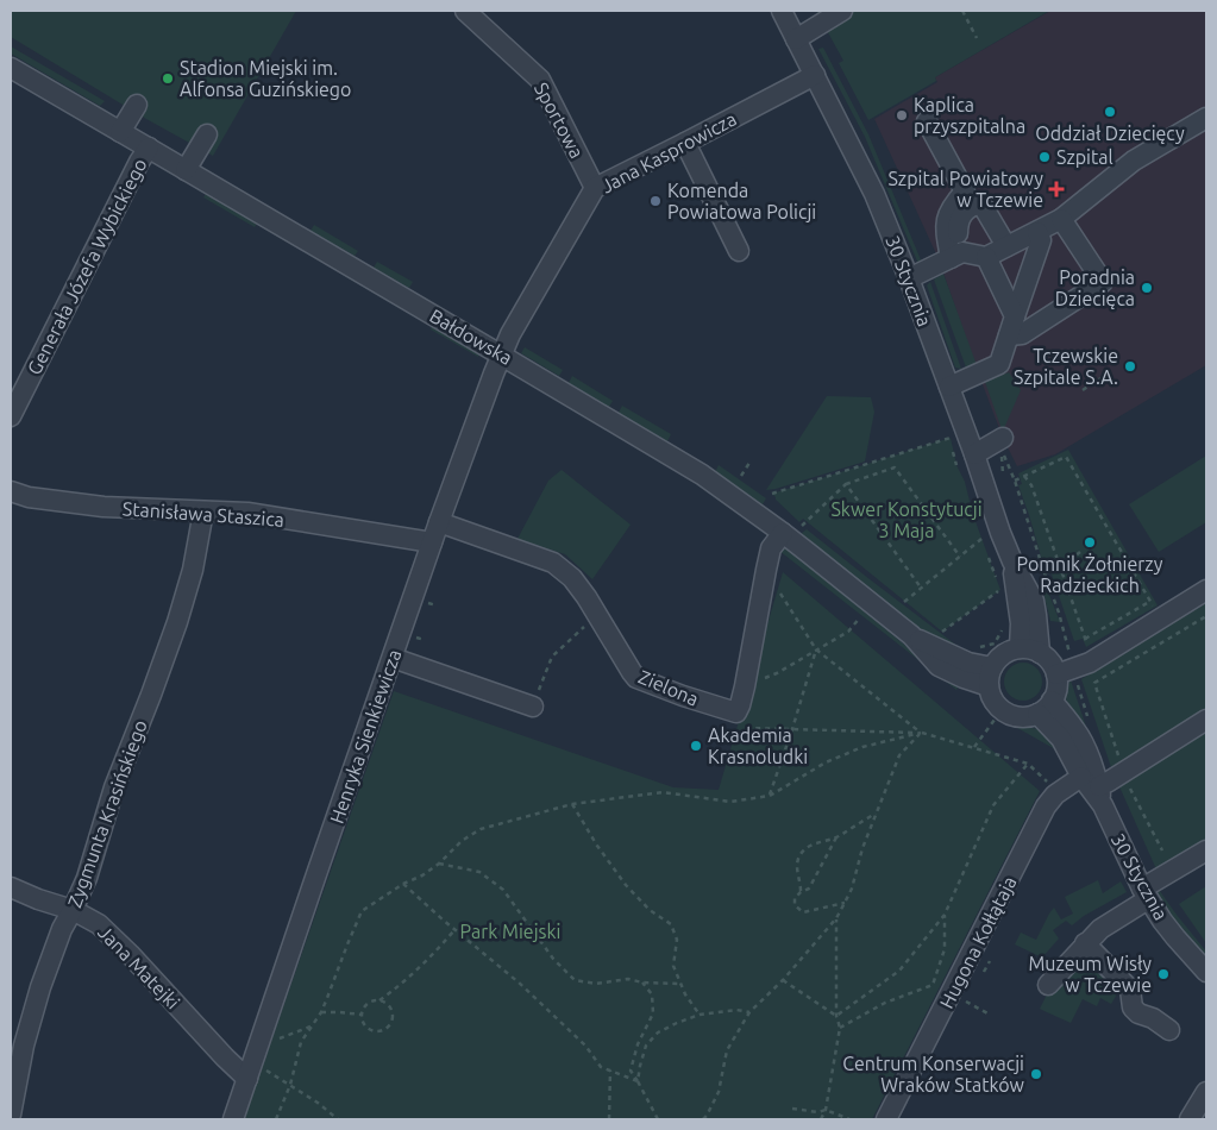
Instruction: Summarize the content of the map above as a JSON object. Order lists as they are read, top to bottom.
{
  "streets": {
    "street": [
      "Sportowa",
      "Jana Kasprowicza",
      "Generała Józefa Wybickiego",
      "30 Stycznia",
      "Bałdowska",
      "Stanisława Staszica",
      "Zielona",
      "Henryka Sienkiewicza",
      "Zygmunta Krasińskiego",
      "Hugona Kołłątaja",
      "Jana Matejki"
    ]
  },
  "crossings": [
    ["Sportowa", "Jana Kasprowicza"],
    ["Jana Kasprowicza", "30 Stycznia"],
    ["Jana Kasprowicza", "Bałdowska"],
    ["Jana Kasprowicza", "Henryka Sienkiewicza"],
    ["Generała Józefa Wybickiego", "Bałdowska"],
    ["30 Stycznia", "Bałdowska"],
    ["30 Stycznia", "Hugona Kołłątaja"],
    ["Bałdowska", "Henryka Sienkiewicza"],
    ["Stanisława Staszica", "Henryka Sienkiewicza"],
    ["Stanisława Staszica", "Zygmunta Krasińskiego"],
    ["Zielona", "Henryka Sienkiewicza"],
    ["Henryka Sienkiewicza", "Jana Matejki"],
    ["Zygmunta Krasińskiego", "Jana Matejki"]
  ],
  "parks": ["Skwer Konstytucji 3 Maja", "Park Miejski"],
  "places": {
    "other": [
      "Stadion Miejski im. Alfonsa Guzińskiego",
      "Oddział Dziecięcy",
      "Kaplica przyszpitalna",
      "Szpital",
      "Komenda Powiatowa Policji",
      "Poradnia Dziecięca",
      "Tczewskie Szpitale S.A.",
      "Pomnik Żołnierzy Radzieckich",
      "Akademia Krasnoludki",
      "Muzeum Wisły w Tczewie",
      "Centrum Konserwacji Wraków Statków"
    ],
    "health": ["Szpital Powiatowy w Tczewie"]
  }
}
